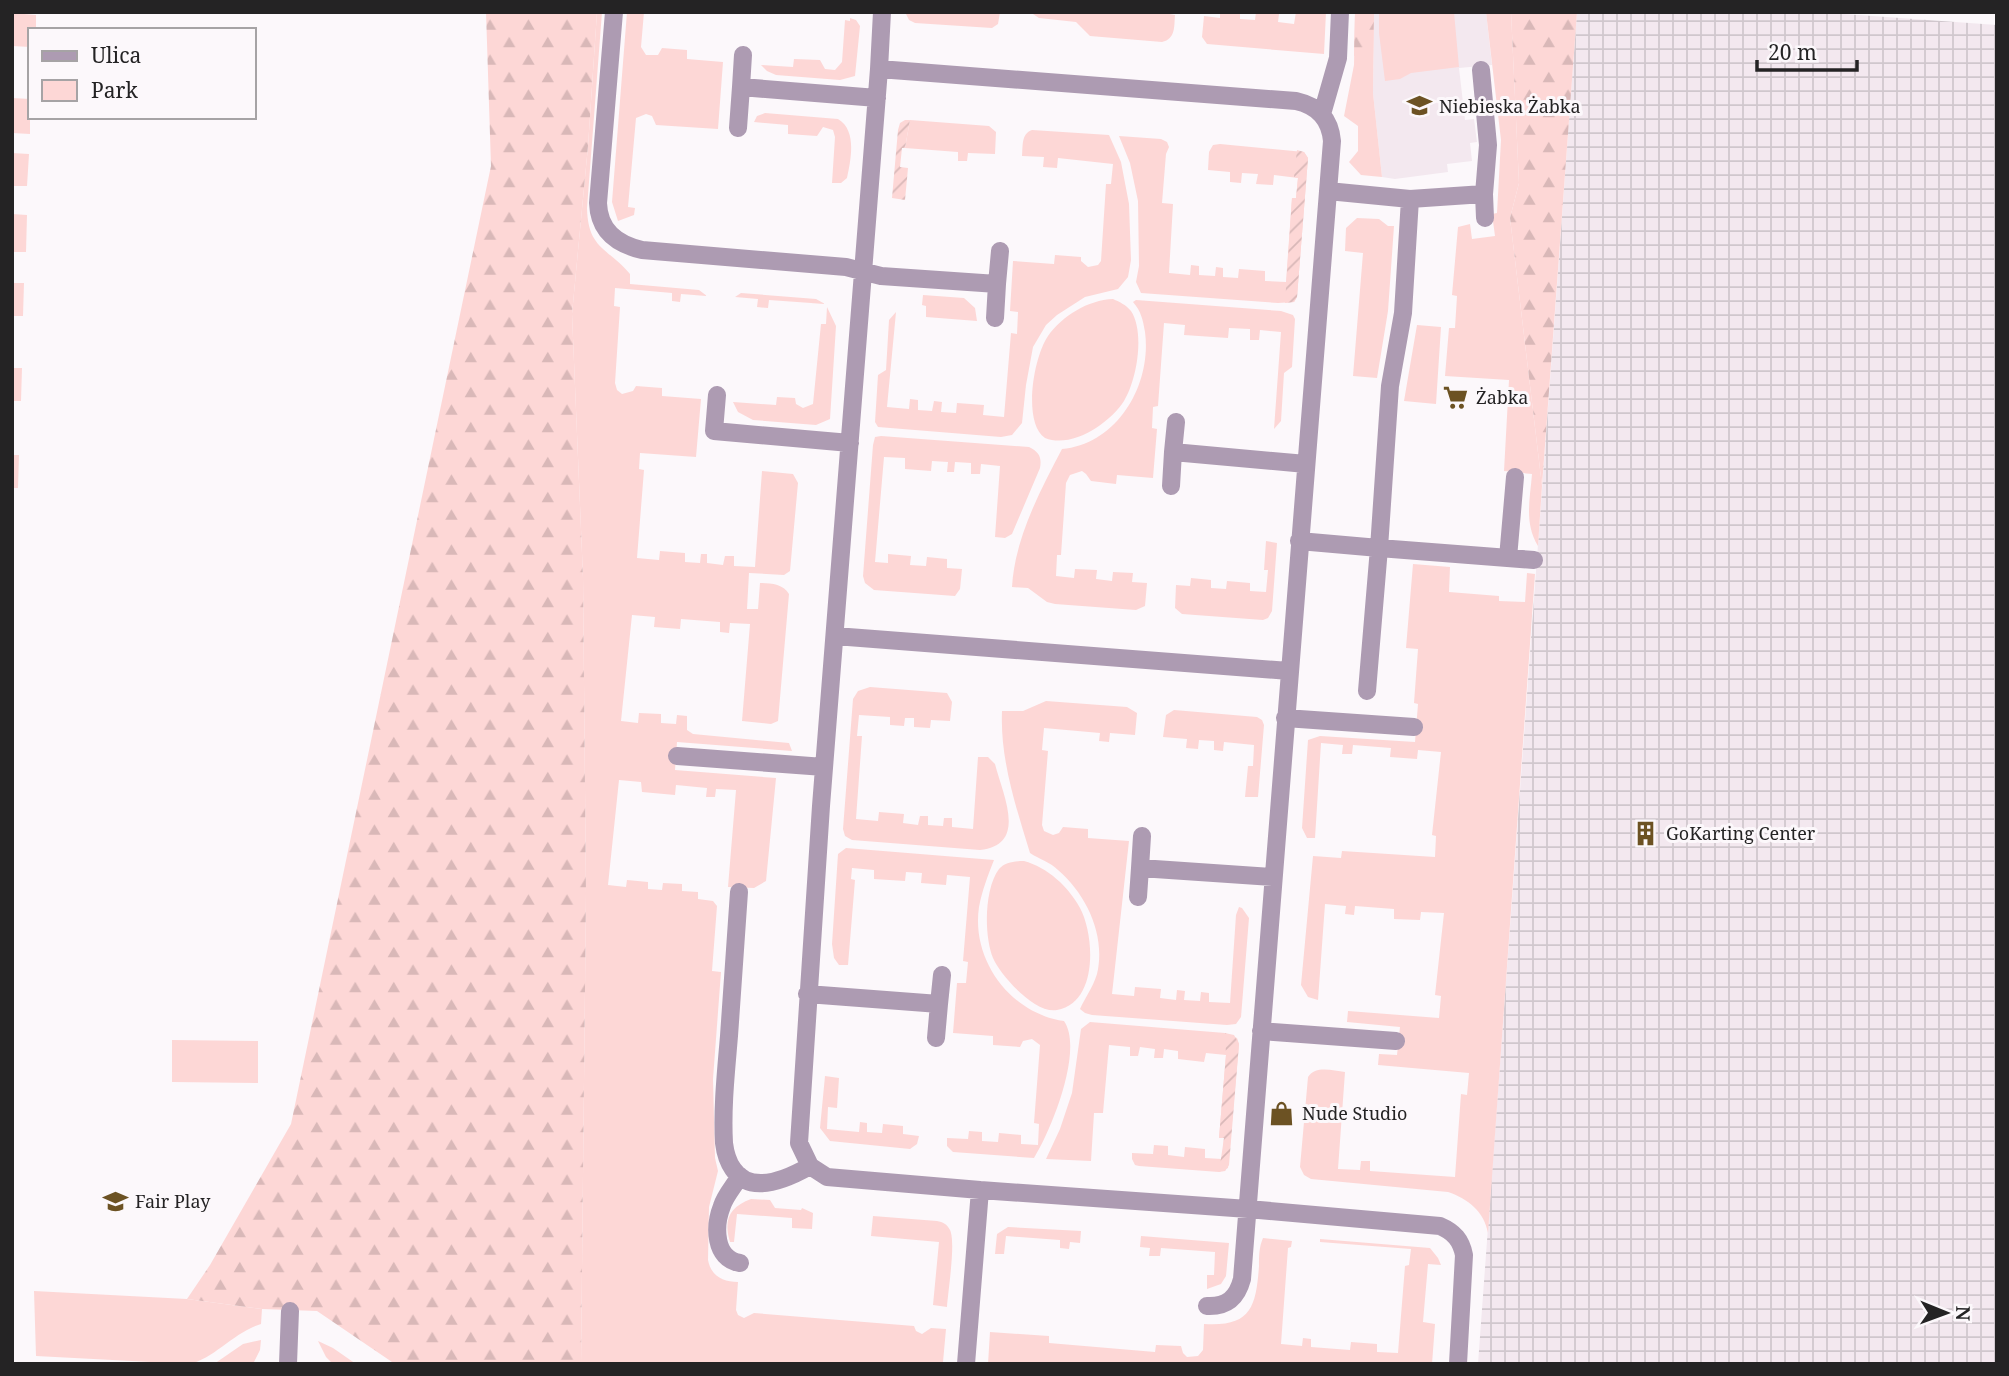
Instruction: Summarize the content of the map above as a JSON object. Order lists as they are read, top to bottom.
{
  "places": {
    "school or university": ["Niebieska Żabka", "Fair Play"],
    "supermarket": ["Żabka"],
    "building": ["GoKarting Center"],
    "shop": ["Nude Studio"]
  },
  "legend": ["Ulica", "Park"],
  "scale_bar": "20 m",
  "north": "right"
}
